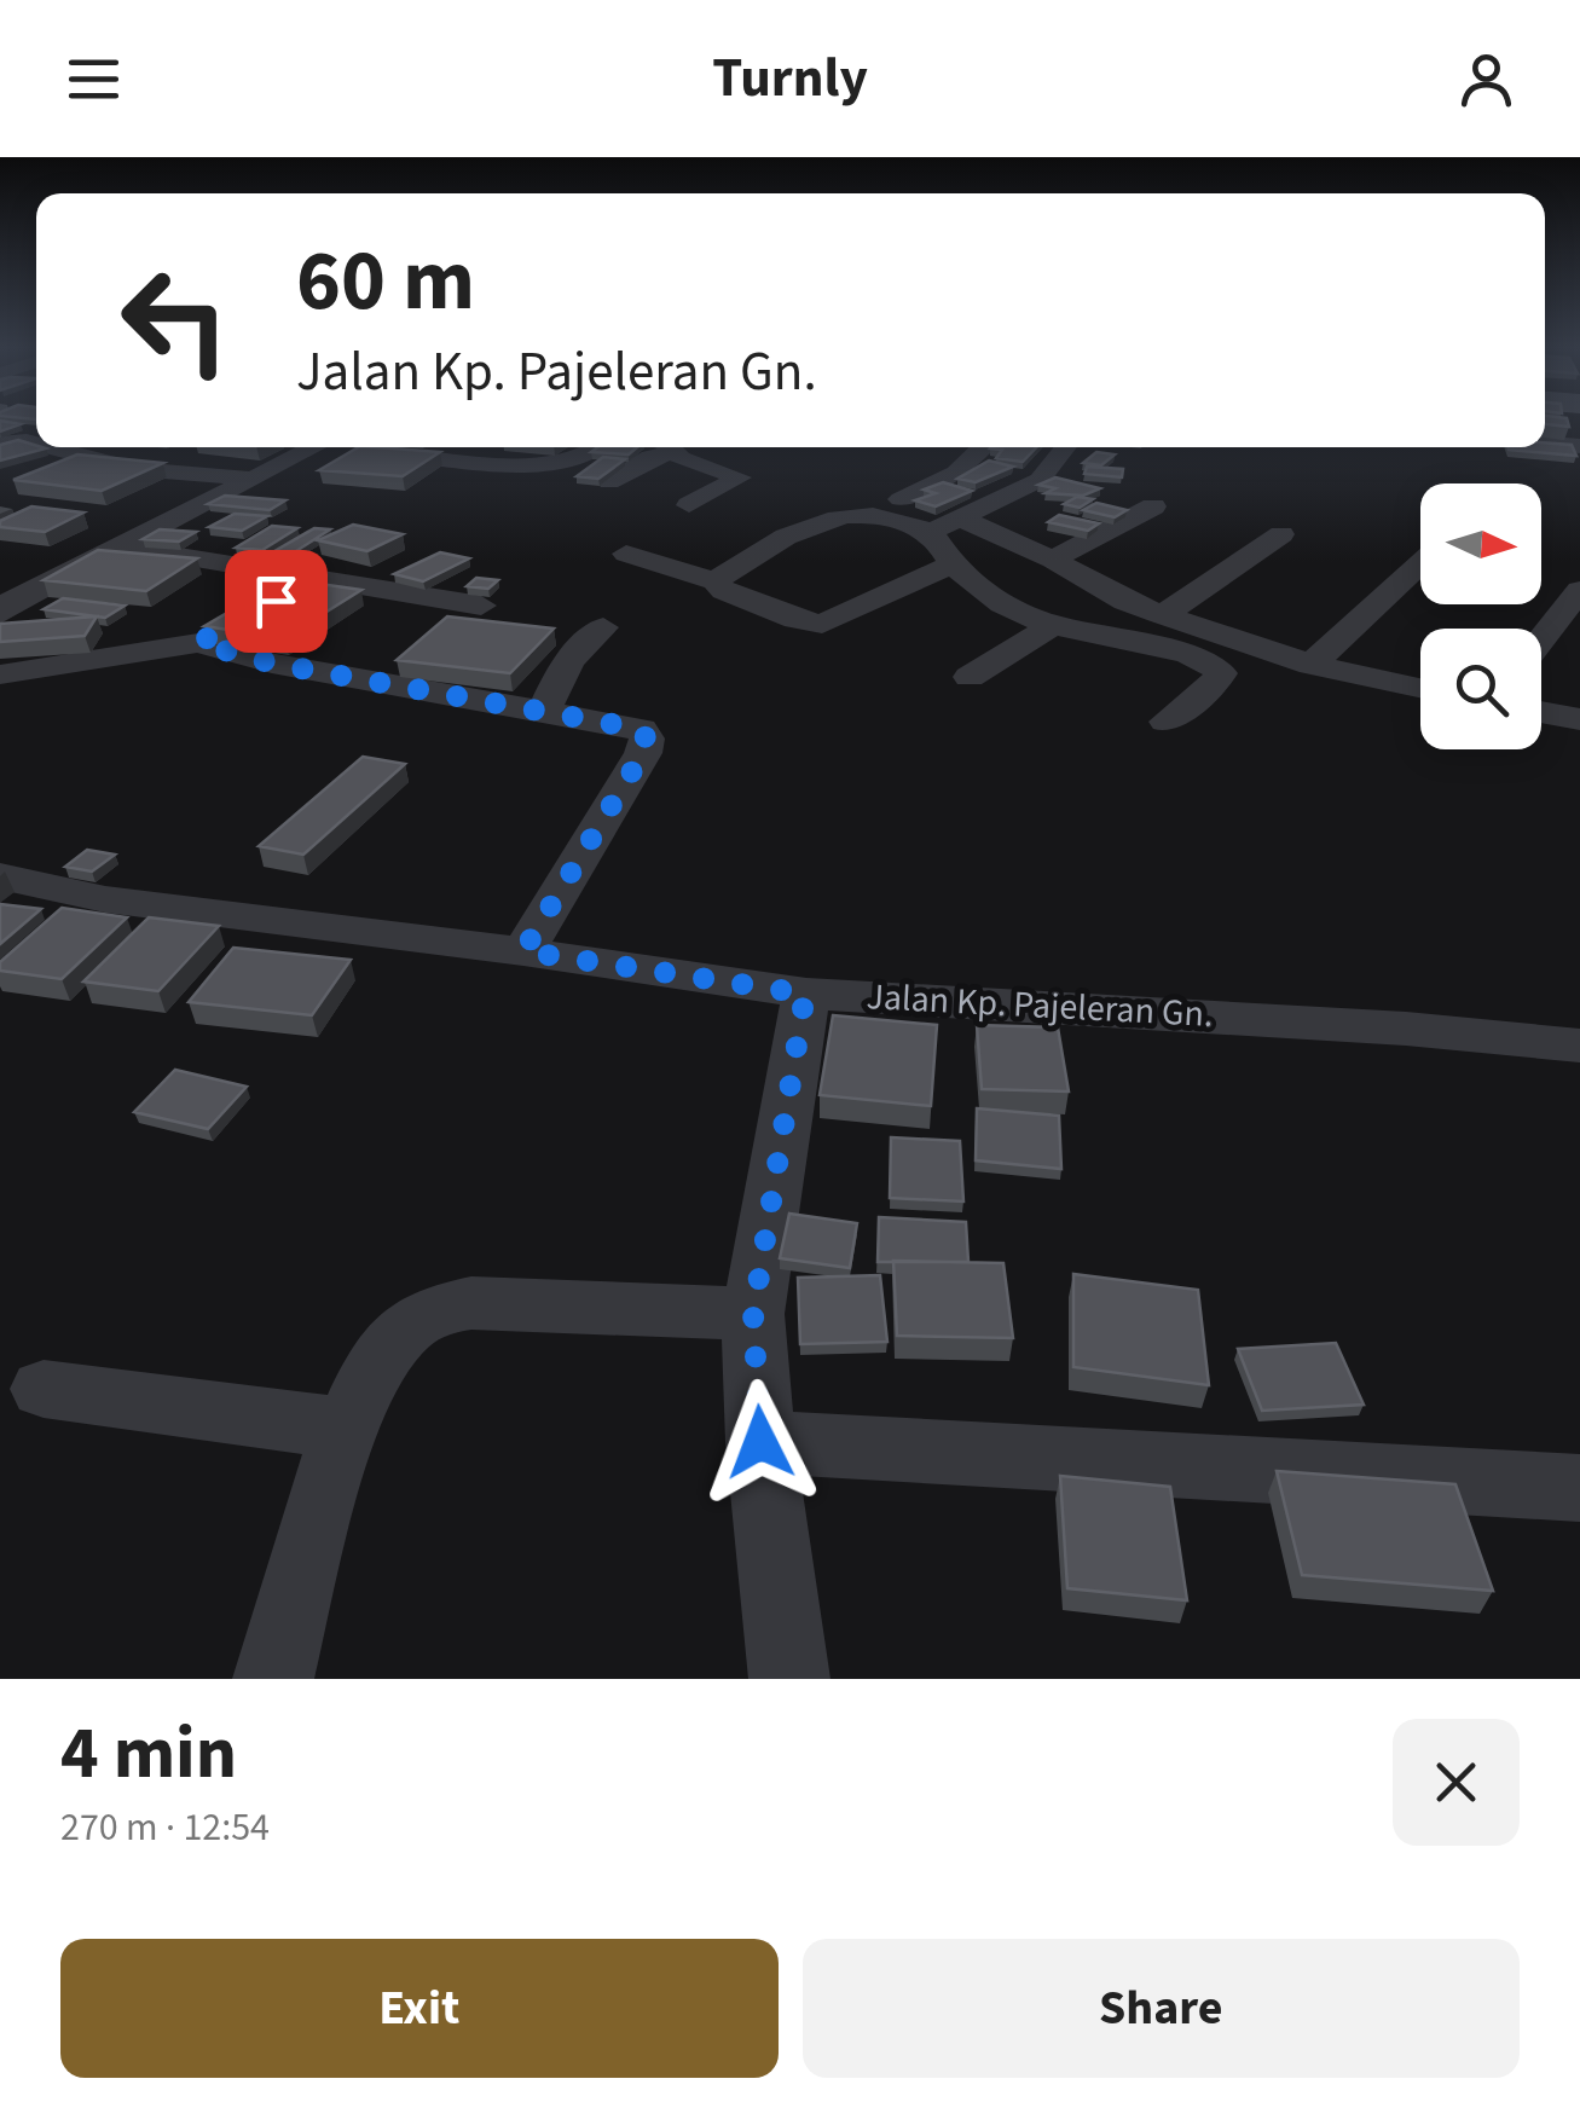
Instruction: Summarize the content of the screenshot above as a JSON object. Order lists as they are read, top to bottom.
{
  "streets": {
    "street": ["Jalan Kp. Pajeleran Gn."]
  },
  "north": "right",
  "page": {
    "header": "Turnly",
    "turn": ["60 m", "Jalan Kp. Pajeleran Gn."],
    "heading": ["4 min", "270 m · 12:54"],
    "buttons": ["Exit", "Share"]
  }
}
